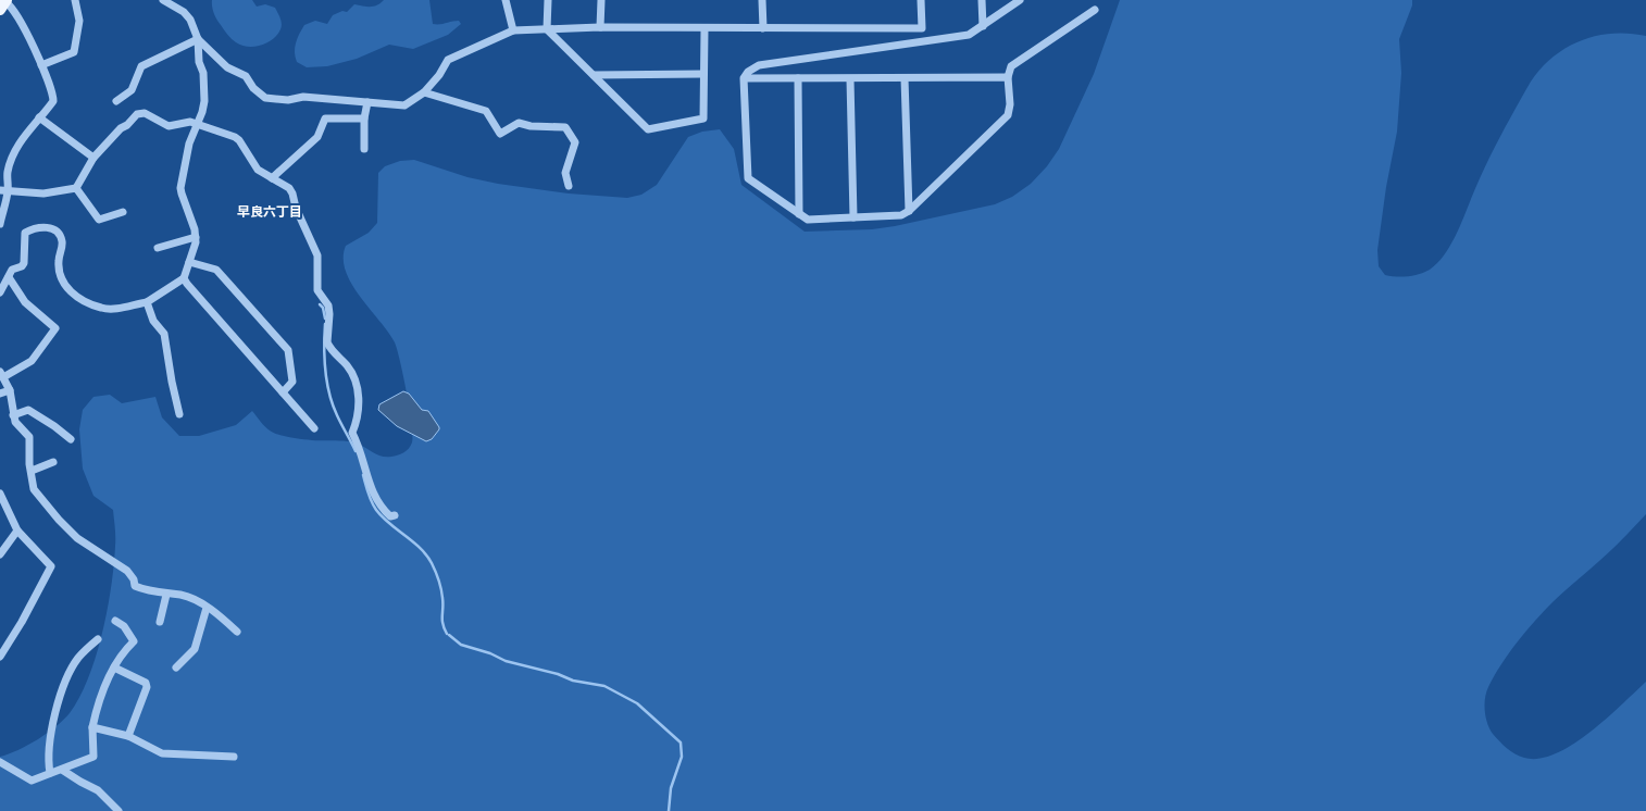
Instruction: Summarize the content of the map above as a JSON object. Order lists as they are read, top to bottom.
{
  "districts": ["早良六丁目"]
}
